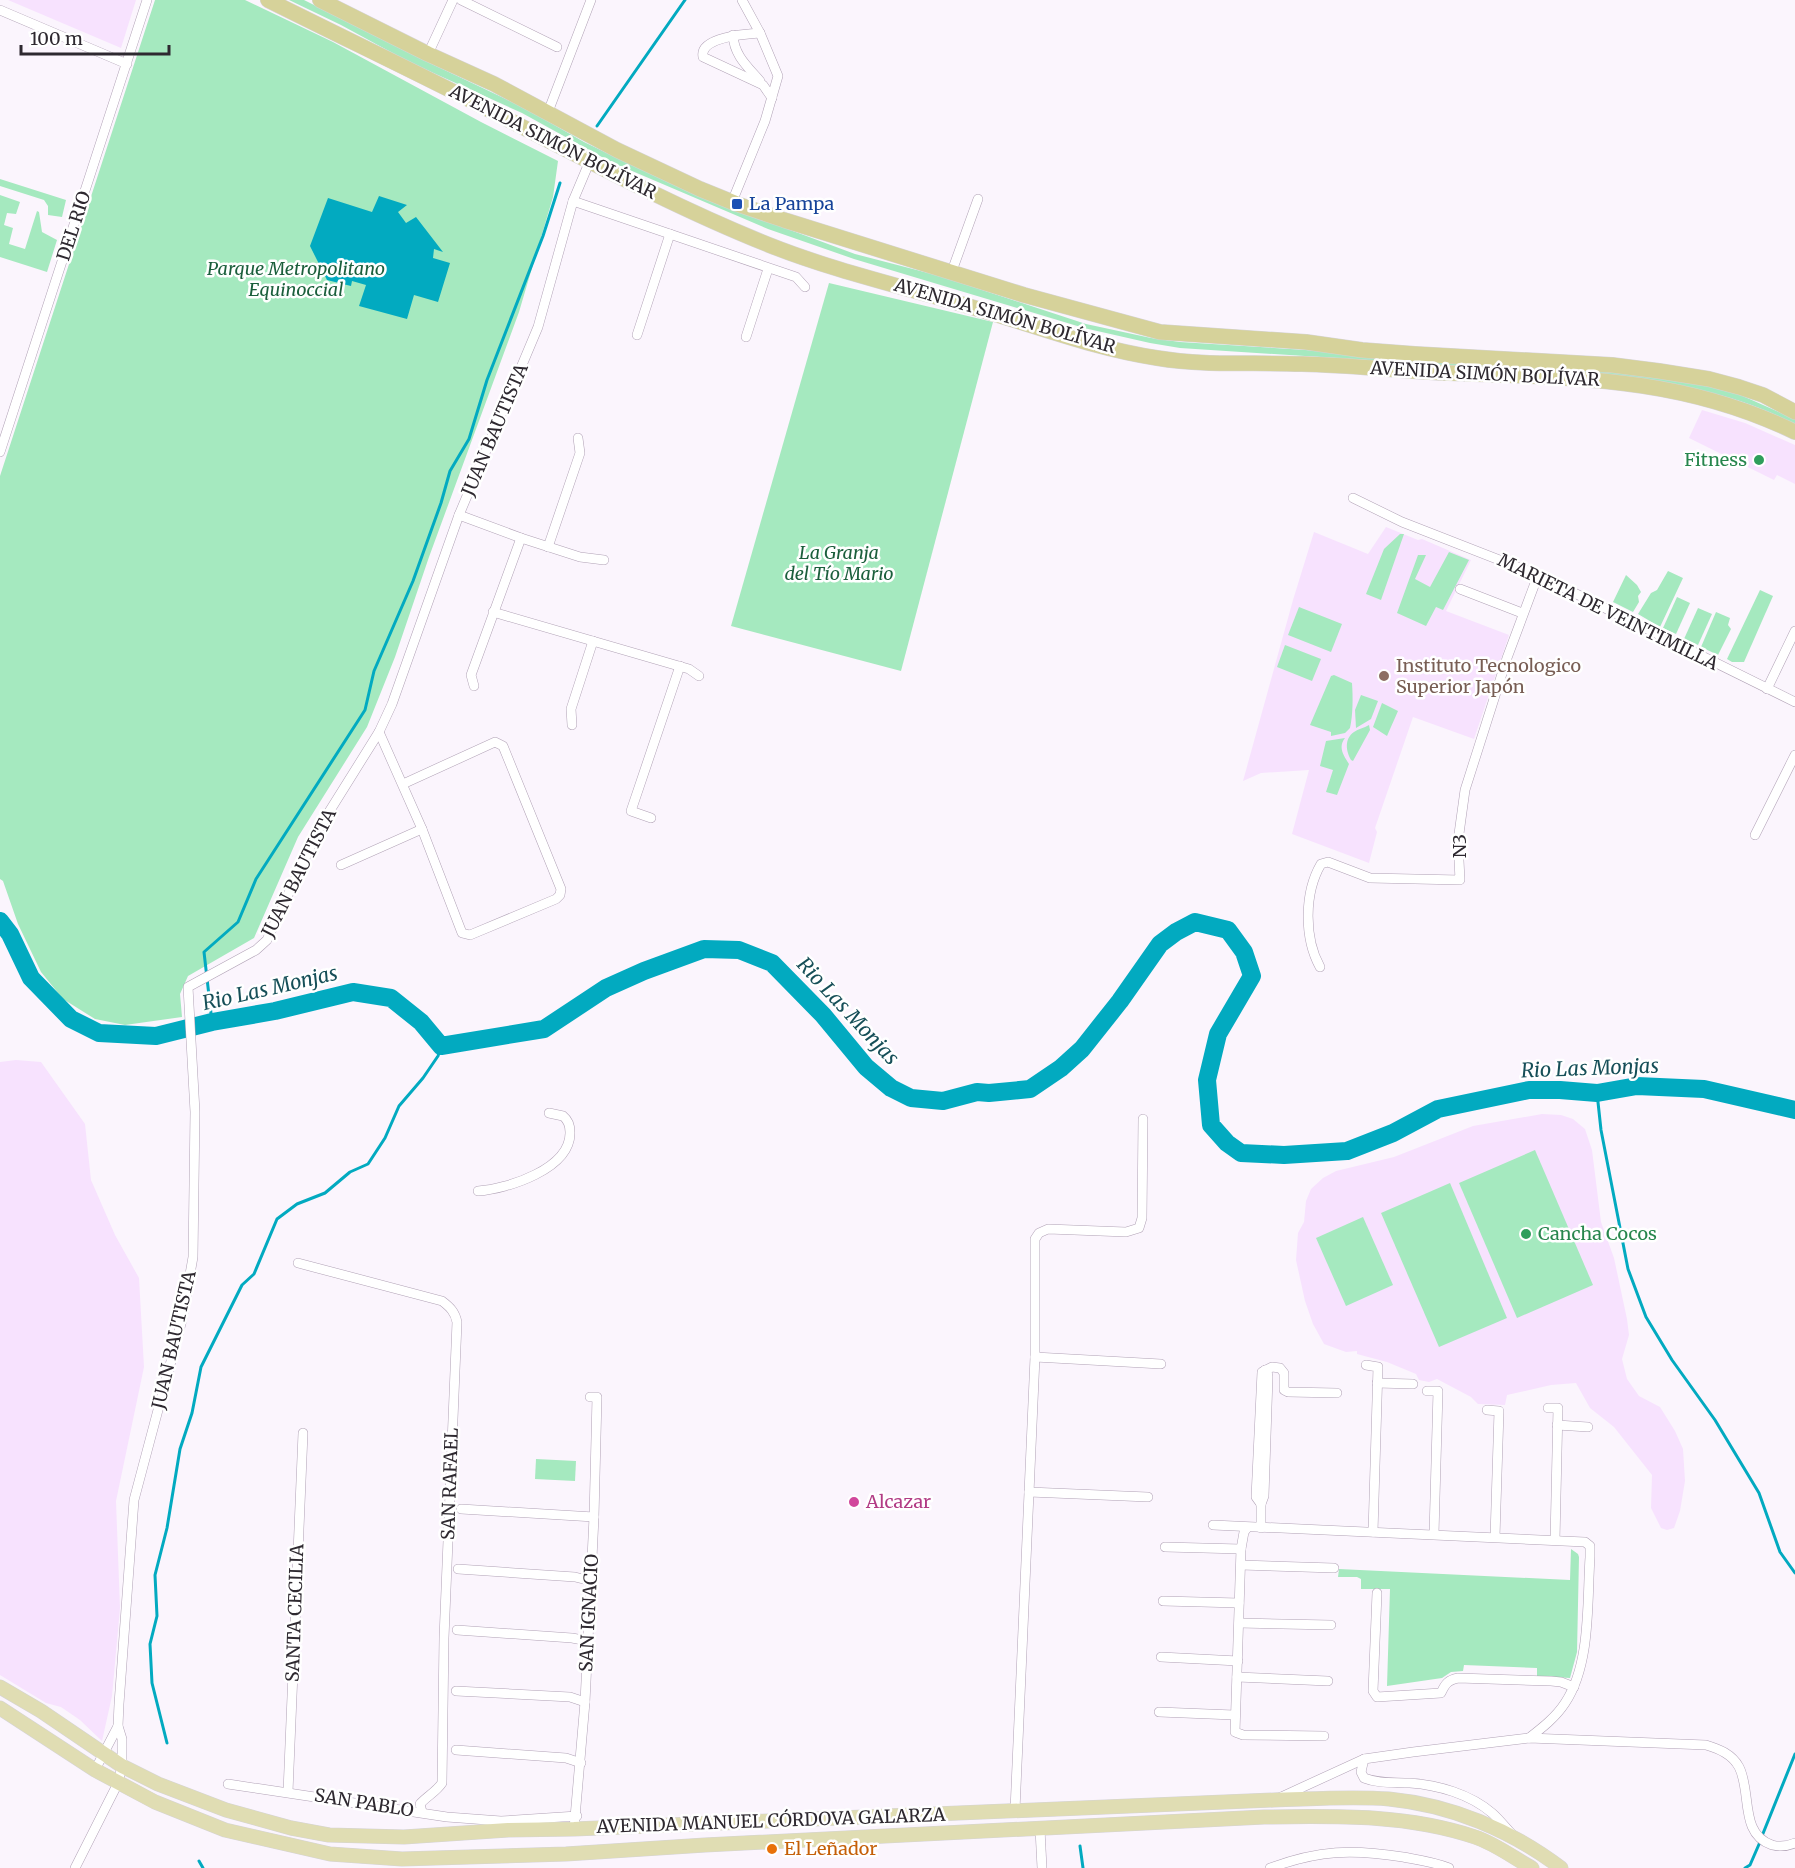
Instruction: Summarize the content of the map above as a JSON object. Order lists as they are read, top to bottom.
{
  "streets": {
    "highway": ["AVENIDA SIMÓN BOLÍVAR"],
    "main road": ["AVENIDA MANUEL CÓRDOVA GALARZA"],
    "street": [
      "DEL RIO",
      "JUAN BAUTISTA",
      "MARIETA DE VEINTIMILLA",
      "N3",
      "SAN RAFAEL",
      "SANTA CECILIA",
      "SAN IGNACIO",
      "SAN PABLO"
    ]
  },
  "crossings": [
    ["AVENIDA SIMÓN BOLÍVAR", "JUAN BAUTISTA"],
    ["JUAN BAUTISTA", "AVENIDA MANUEL CÓRDOVA GALARZA"],
    ["MARIETA DE VEINTIMILLA", "N3"],
    ["SAN RAFAEL", "SAN PABLO"],
    ["SANTA CECILIA", "SAN PABLO"],
    ["SAN IGNACIO", "AVENIDA MANUEL CÓRDOVA GALARZA"],
    ["SAN PABLO", "AVENIDA MANUEL CÓRDOVA GALARZA"]
  ],
  "water": ["Rio Las Monjas"],
  "parks": ["Parque Metropolitano Equinoccial", "La Granja del Tío Mario"],
  "places": {
    "transit": ["La Pampa"],
    "other": [
      "Fitness",
      "Instituto Tecnologico Superior Japón",
      "Cancha Cocos",
      "Alcazar",
      "El Leñador"
    ]
  },
  "scale_bar": "100 m"
}
